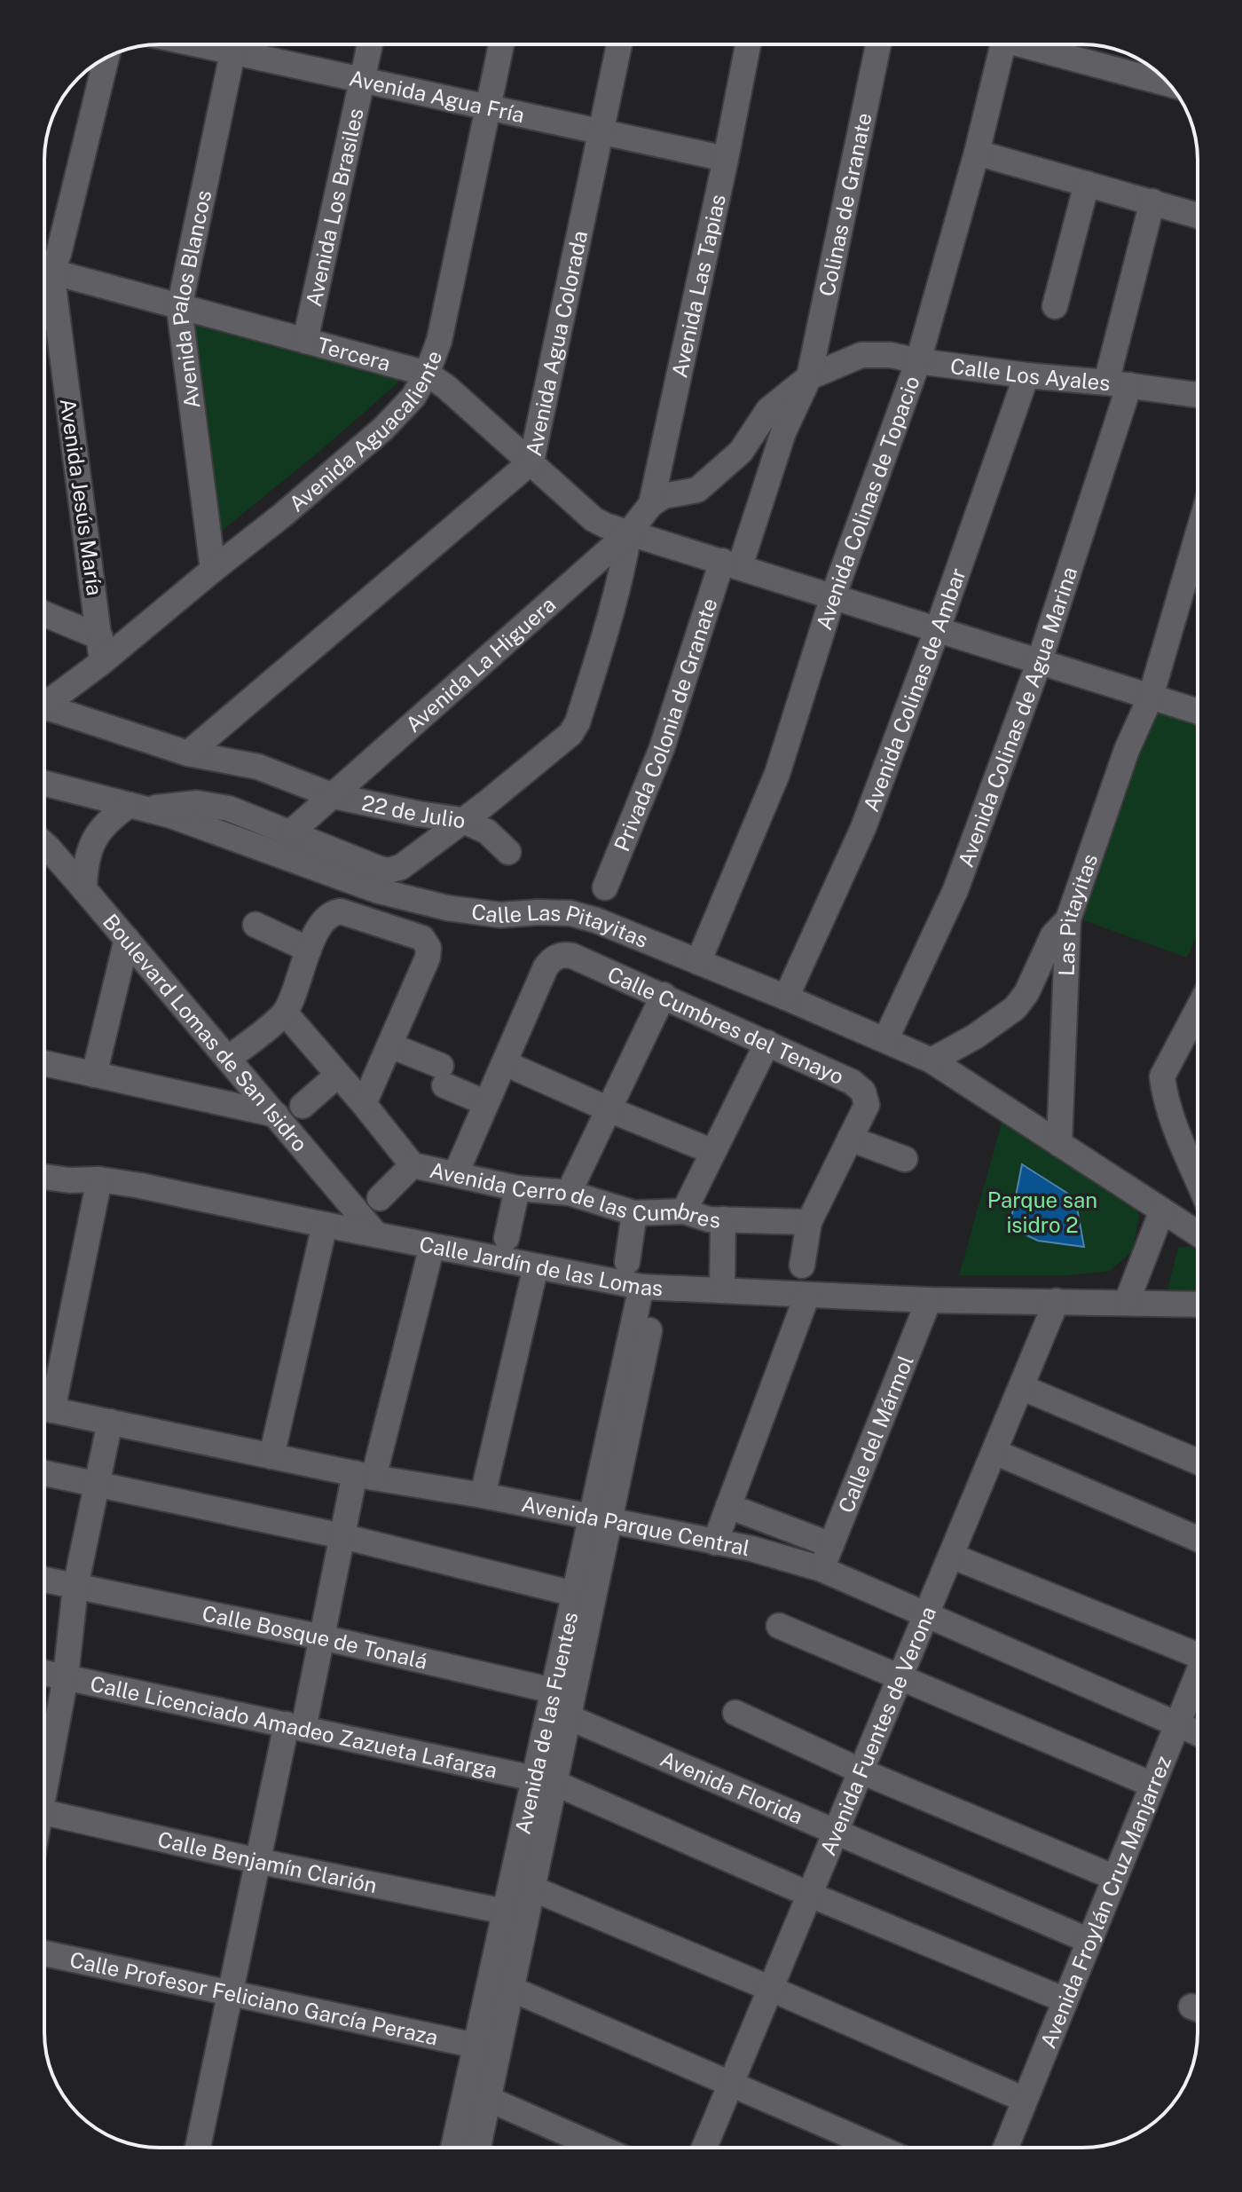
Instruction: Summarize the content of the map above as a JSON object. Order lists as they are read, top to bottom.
{
  "streets": {
    "street": [
      "Avenida Agua Fría",
      "Colinas de Granate",
      "Avenida Los Brasiles",
      "Avenida Las Tapias",
      "Avenida Palos Blancos",
      "Avenida Agua Colorada",
      "Tercera",
      "Calle Los Ayales",
      "Avenida Aguacaliente",
      "Avenida Jesús María",
      "Avenida Colinas de Topacio",
      "Avenida La Higuera",
      "Avenida Colinas de Ambar",
      "Avenida Colinas de Agua Marina",
      "Privada Colonia de Granate",
      "22 de Julio",
      "Las Pitayitas",
      "Calle Las Pitayitas",
      "Calle Cumbres del Tenayo",
      "Boulevard Lomas de San Isidro",
      "Avenida Cerro de las Cumbres",
      "Calle Jardín de las Lomas",
      "Calle del Mármol",
      "Avenida Parque Central",
      "Calle Bosque de Tonalá",
      "Avenida de las Fuentes",
      "Calle Licenciado Amadeo Zazueta Lafarga",
      "Avenida Fuentes de Verona",
      "Avenida Florida",
      "Calle Benjamín Clarión",
      "Avenida Froylán Cruz Manjarrez",
      "Calle Profesor Feliciano García Peraza"
    ]
  },
  "crossings": [
    ["Avenida Agua Fría", "Avenida Los Brasiles"],
    ["Avenida Agua Fría", "Avenida Las Tapias"],
    ["Avenida Agua Fría", "Avenida Agua Colorada"],
    ["Avenida Agua Fría", "Avenida Aguacaliente"],
    ["Colinas de Granate", "Calle Los Ayales"],
    ["Colinas de Granate", "Privada Colonia de Granate"],
    ["Avenida Los Brasiles", "Tercera"],
    ["Avenida Las Tapias", "Tercera"],
    ["Avenida Las Tapias", "Calle Los Ayales"],
    ["Avenida Las Tapias", "Avenida La Higuera"],
    ["Avenida Las Tapias", "22 de Julio"],
    ["Avenida Palos Blancos", "Tercera"],
    ["Avenida Palos Blancos", "Avenida Aguacaliente"],
    ["Avenida Agua Colorada", "Tercera"],
    ["Avenida Agua Colorada", "22 de Julio"],
    ["Tercera", "Avenida Aguacaliente"],
    ["Tercera", "Avenida Colinas de Topacio"],
    ["Tercera", "Avenida La Higuera"],
    ["Tercera", "Avenida Colinas de Ambar"],
    ["Tercera", "Avenida Colinas de Agua Marina"],
    ["Tercera", "Privada Colonia de Granate"],
    ["Tercera", "22 de Julio"],
    ["Tercera", "Las Pitayitas"],
    ["Calle Los Ayales", "Avenida Colinas de Topacio"],
    ["Calle Los Ayales", "Avenida Colinas de Ambar"],
    ["Calle Los Ayales", "Avenida Colinas de Agua Marina"],
    ["Calle Los Ayales", "Privada Colonia de Granate"],
    ["Avenida Aguacaliente", "Avenida Jesús María"],
    ["Avenida Colinas de Topacio", "Calle Las Pitayitas"],
    ["Avenida La Higuera", "22 de Julio"],
    ["Avenida Colinas de Ambar", "Calle Las Pitayitas"],
    ["Avenida Colinas de Agua Marina", "Calle Las Pitayitas"],
    ["Las Pitayitas", "Calle Las Pitayitas"],
    ["Boulevard Lomas de San Isidro", "Calle Jardín de las Lomas"],
    ["Calle Jardín de las Lomas", "Calle del Mármol"],
    ["Calle Jardín de las Lomas", "Avenida de las Fuentes"],
    ["Calle Jardín de las Lomas", "Avenida Fuentes de Verona"],
    ["Calle del Mármol", "Avenida Parque Central"],
    ["Avenida Parque Central", "Avenida de las Fuentes"],
    ["Avenida Parque Central", "Avenida Fuentes de Verona"],
    ["Avenida Parque Central", "Avenida Froylán Cruz Manjarrez"],
    ["Calle Bosque de Tonalá", "Avenida de las Fuentes"],
    ["Avenida de las Fuentes", "Calle Licenciado Amadeo Zazueta Lafarga"],
    ["Avenida de las Fuentes", "Avenida Florida"],
    ["Avenida de las Fuentes", "Calle Benjamín Clarión"],
    ["Avenida de las Fuentes", "Calle Profesor Feliciano García Peraza"],
    ["Calle Licenciado Amadeo Zazueta Lafarga", "Avenida Fuentes de Verona"],
    ["Calle Licenciado Amadeo Zazueta Lafarga", "Avenida Froylán Cruz Manjarrez"],
    ["Avenida Fuentes de Verona", "Avenida Florida"],
    ["Avenida Florida", "Avenida Froylán Cruz Manjarrez"]
  ],
  "parks": ["Parque san isidro 2"]
}
